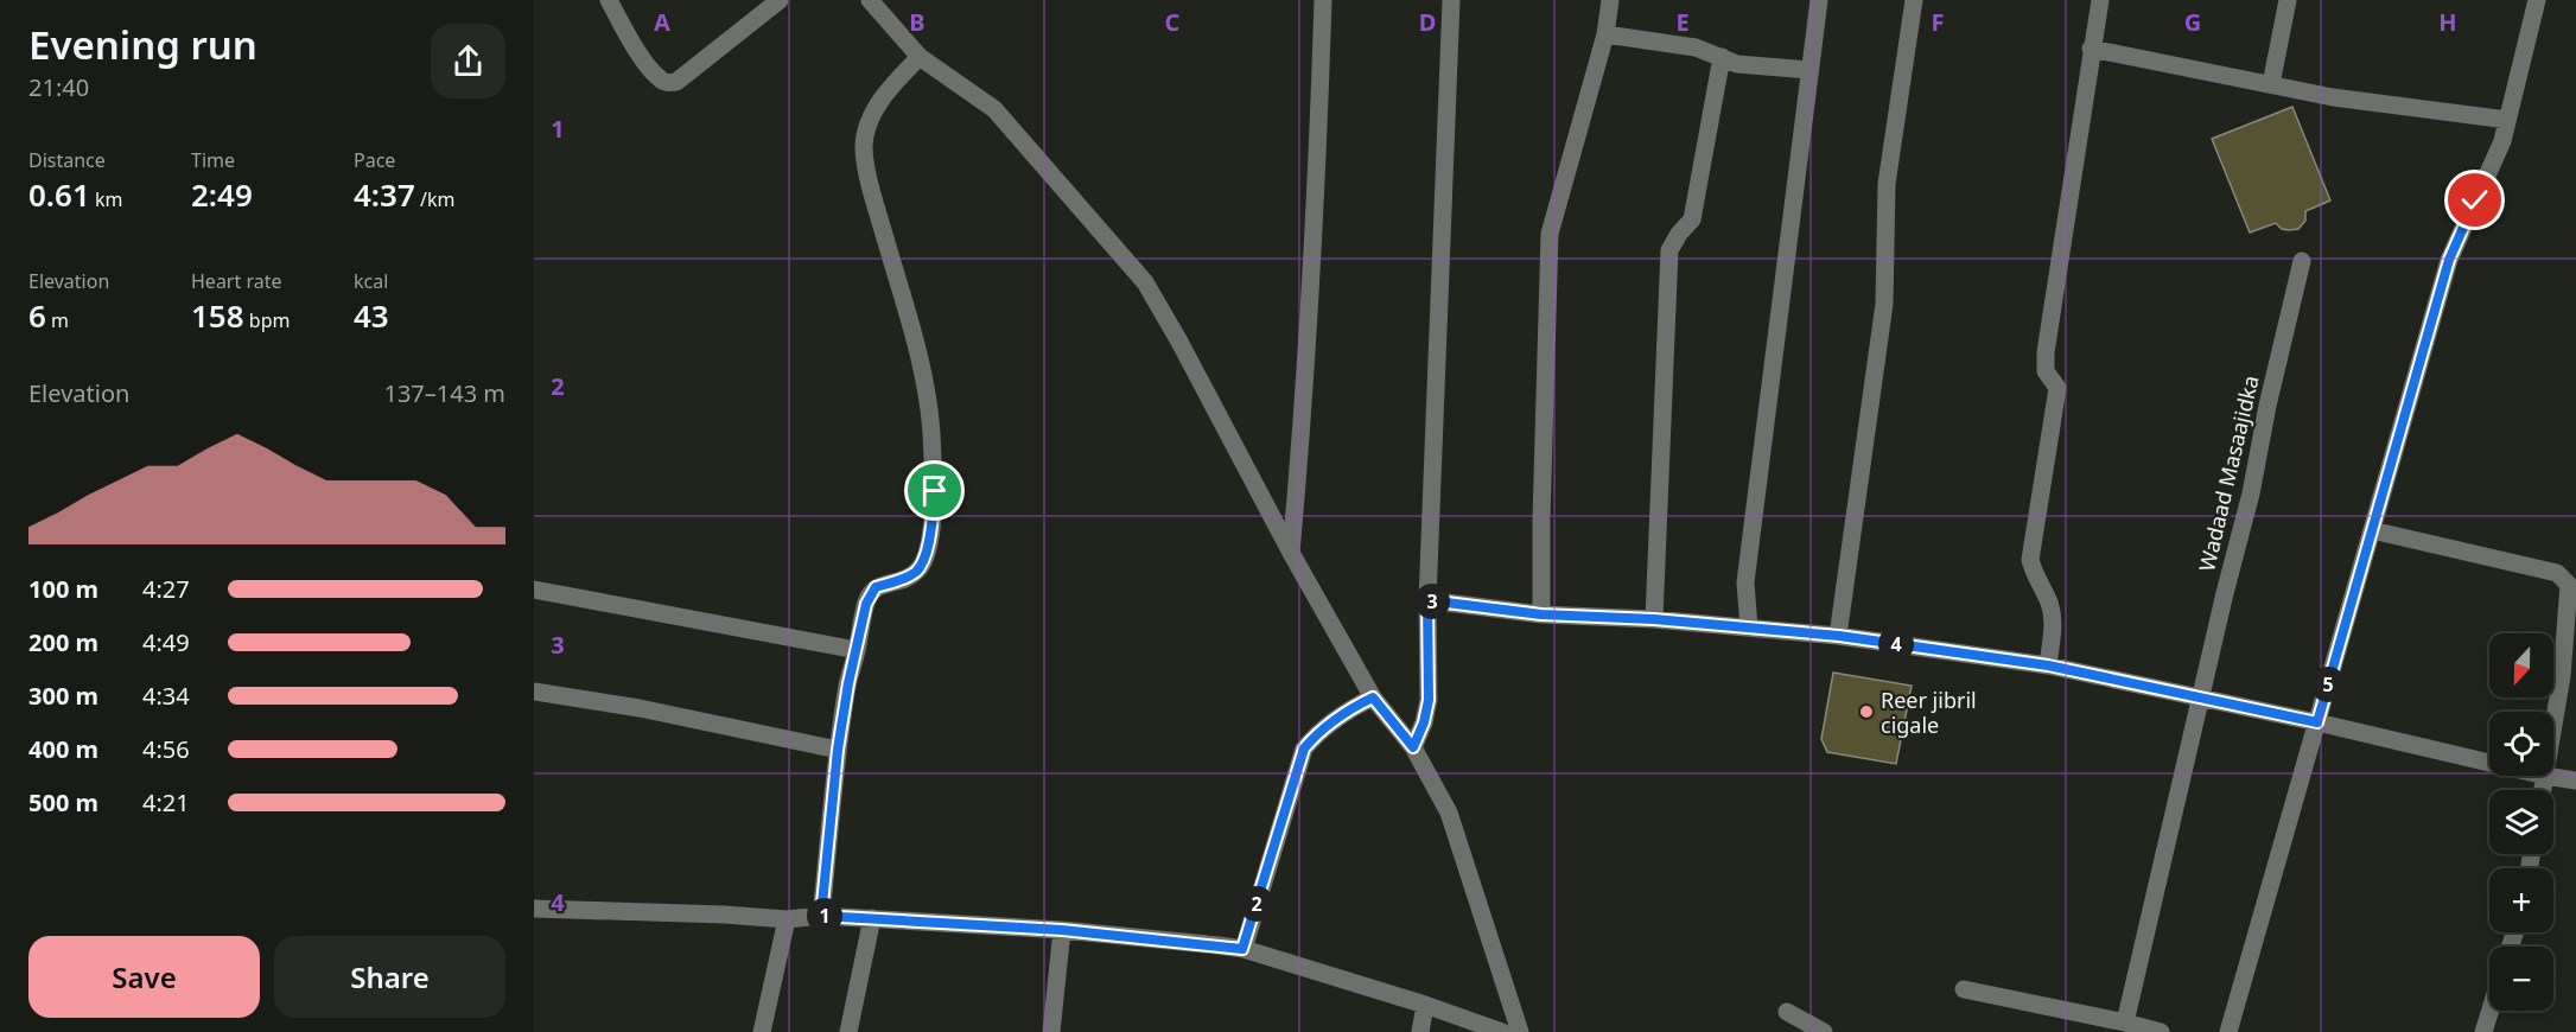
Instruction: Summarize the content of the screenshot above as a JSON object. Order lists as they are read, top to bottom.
{
  "streets": {
    "street": ["Wadaad Masaajidka"]
  },
  "places": ["Reer jibril cigale"],
  "north": "bottom",
  "page": {
    "heading": ["Evening run", "21:40"],
    "stats": [
      ["Distance", "0.61 km"],
      ["Time", "2:49"],
      ["Pace", "4:37 /km"],
      ["Elevation", "6 m"],
      ["Heart rate", "158 bpm"],
      ["kcal", "43"]
    ],
    "chart": ["Elevation", "137–143 m"],
    "list": [
      {
        "name": "100 m",
        "note": "4:27"
      },
      {
        "name": "200 m",
        "note": "4:49"
      },
      {
        "name": "300 m",
        "note": "4:34"
      },
      {
        "name": "400 m",
        "note": "4:56"
      },
      {
        "name": "500 m",
        "note": "4:21"
      }
    ],
    "pins": [
      "3",
      "4",
      "5",
      "2",
      "1"
    ],
    "map_buttons": ["+", "−"],
    "buttons": ["Save", "Share"]
  },
  "grid": {
    "columns": [
      "A",
      "B",
      "C",
      "D",
      "E",
      "F",
      "G",
      "H"
    ],
    "rows": [
      "1",
      "2",
      "3",
      "4"
    ]
  }
}
